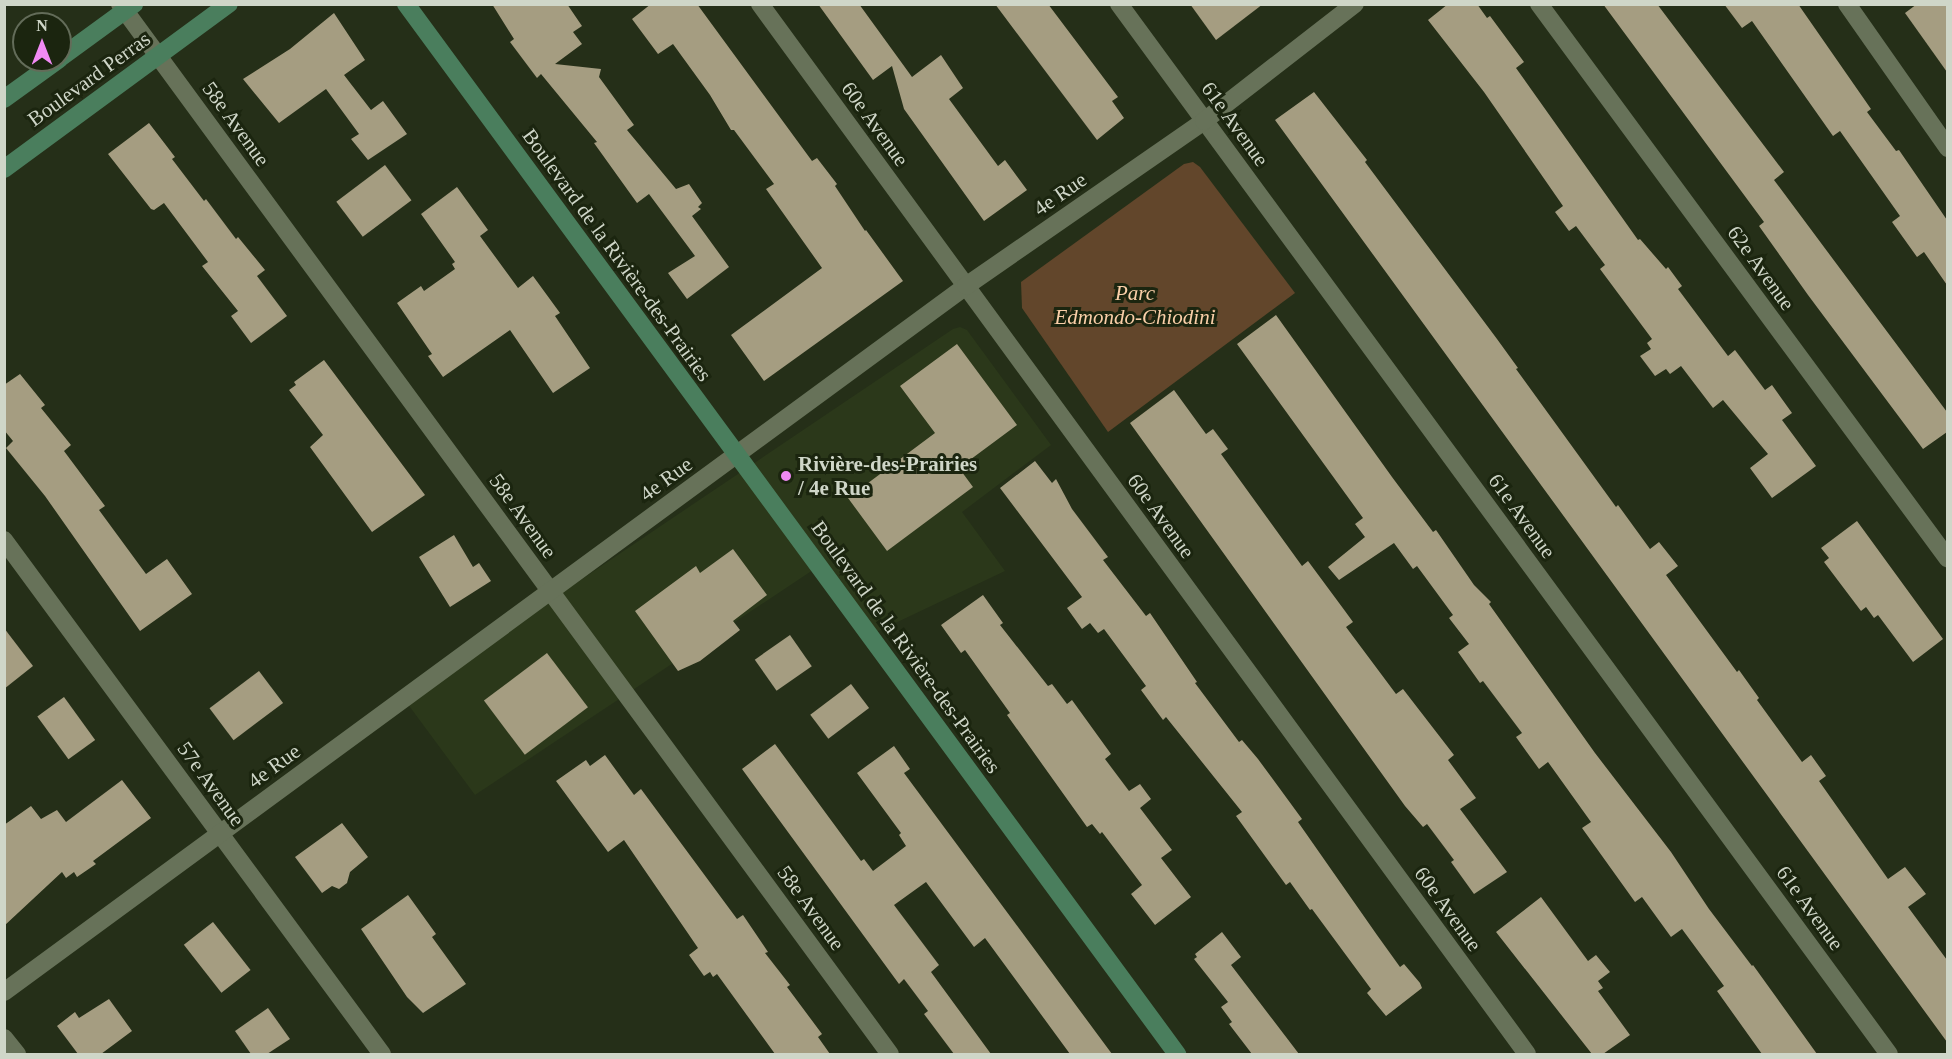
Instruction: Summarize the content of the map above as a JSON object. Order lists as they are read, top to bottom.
{
  "streets": {
    "street": [
      "Boulevard Perras",
      "58e Avenue",
      "60e Avenue",
      "61e Avenue",
      "4e Rue",
      "Boulevard de la Rivière-des-Prairies",
      "62e Avenue",
      "57e Avenue"
    ]
  },
  "crossings": [
    ["Boulevard Perras", "58e Avenue"],
    ["58e Avenue", "4e Rue"],
    ["60e Avenue", "4e Rue"],
    ["61e Avenue", "4e Rue"],
    ["4e Rue", "Boulevard de la Rivière-des-Prairies"],
    ["4e Rue", "57e Avenue"]
  ],
  "parks": ["Parc Edmondo-Chiodini"],
  "places": ["Rivière-des-Prairies / 4e Rue"],
  "north": "top"
}
